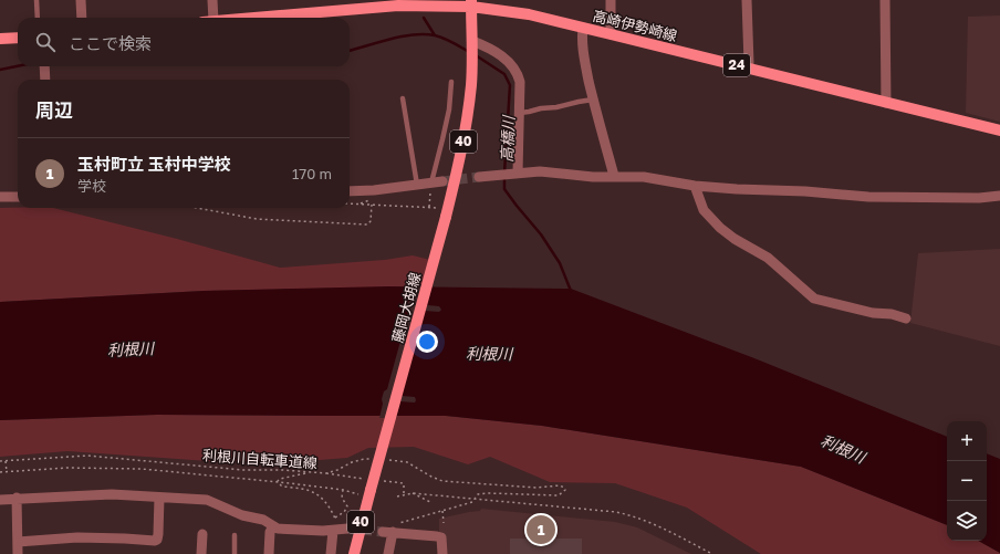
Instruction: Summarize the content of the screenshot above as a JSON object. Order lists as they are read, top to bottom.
{
  "streets": {
    "main road": [
      "高崎伊勢崎線",
      "24",
      "40",
      "藤岡大胡線"
    ],
    "path": ["利根川自転車道線"]
  },
  "crossings": [
    ["高崎伊勢崎線", "40"],
    ["40", "藤岡大胡線"]
  ],
  "water": ["高橋川", "利根川"],
  "page": {
    "search": "ここで検索",
    "heading": "周辺",
    "list": [
      {
        "mark": "1",
        "name": "玉村町立 玉村中学校",
        "note": "学校",
        "value": "170 m"
      }
    ],
    "map_buttons": ["+", "−"],
    "pins": "1"
  }
}
